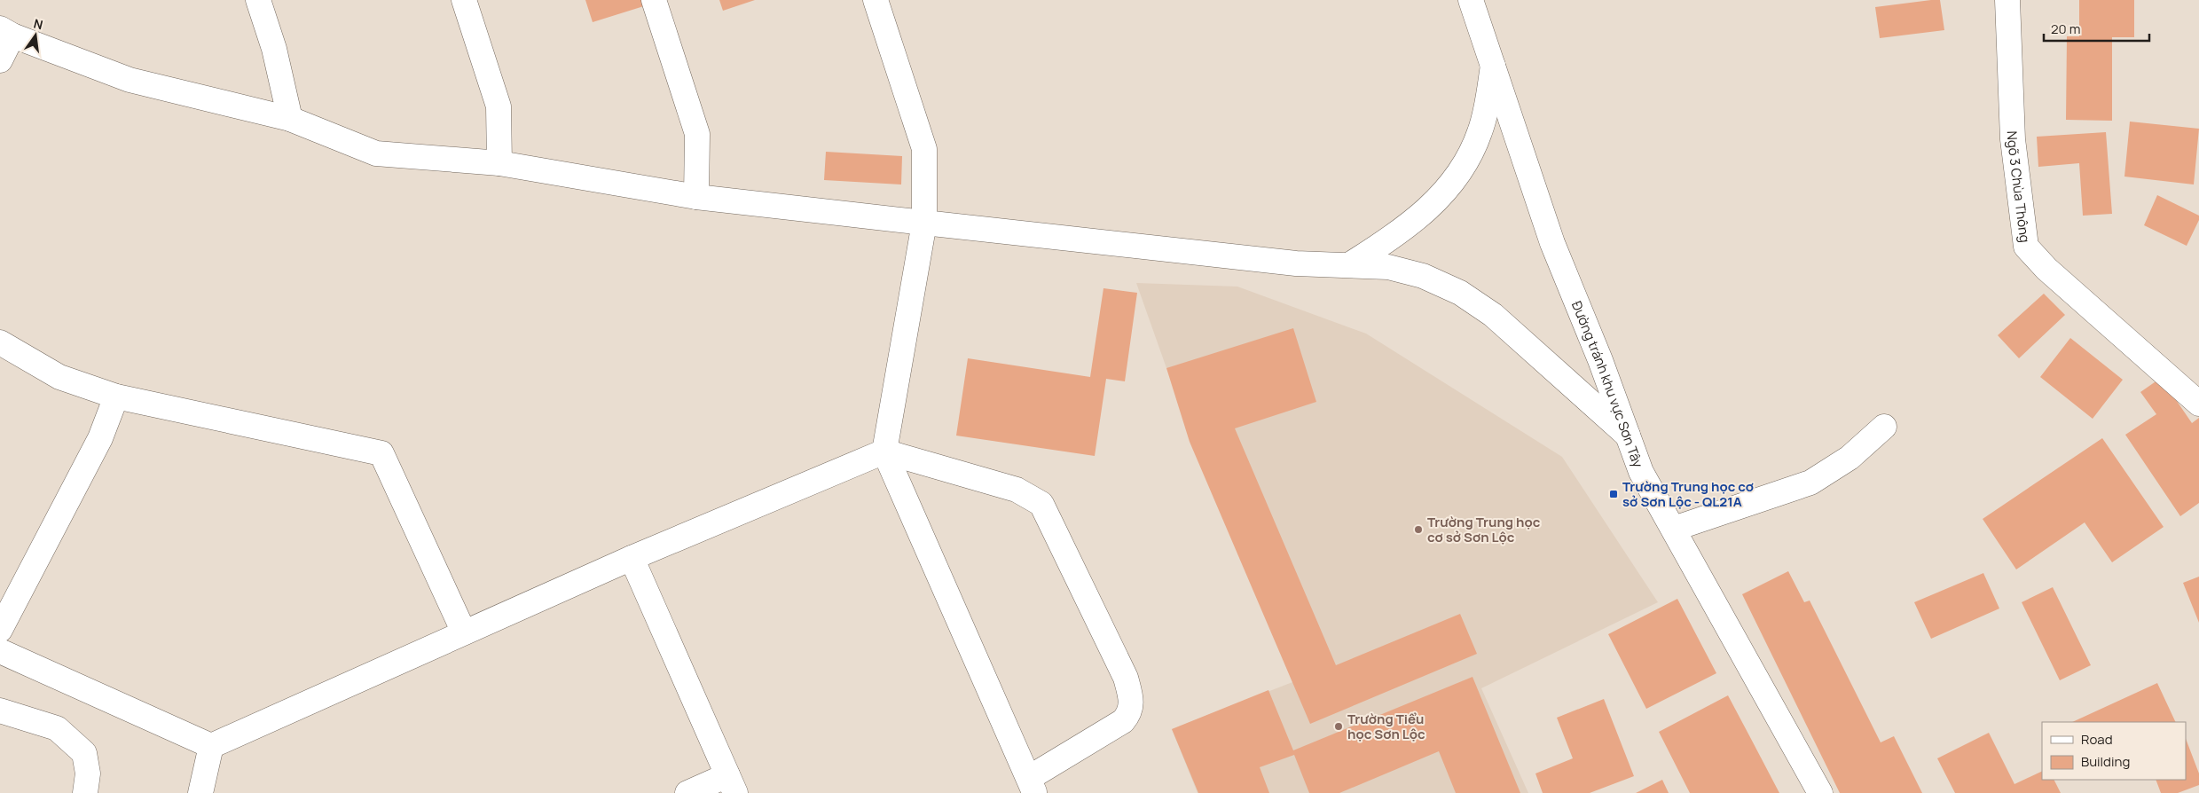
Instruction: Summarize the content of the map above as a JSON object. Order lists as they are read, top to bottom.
{
  "streets": {
    "main road": ["Ngõ 3 Chùa Thông", "Đường tránh khu vực Sơn Tây"]
  },
  "places": {
    "transit": ["Trường Trung học cơ sở Sơn Lộc - QL21A"],
    "other": ["Trường Trung học cơ sở Sơn Lộc", "Trường Tiểu học Sơn Lộc"]
  },
  "legend": ["Road", "Building"],
  "scale_bar": "20 m",
  "north": "top"
}
